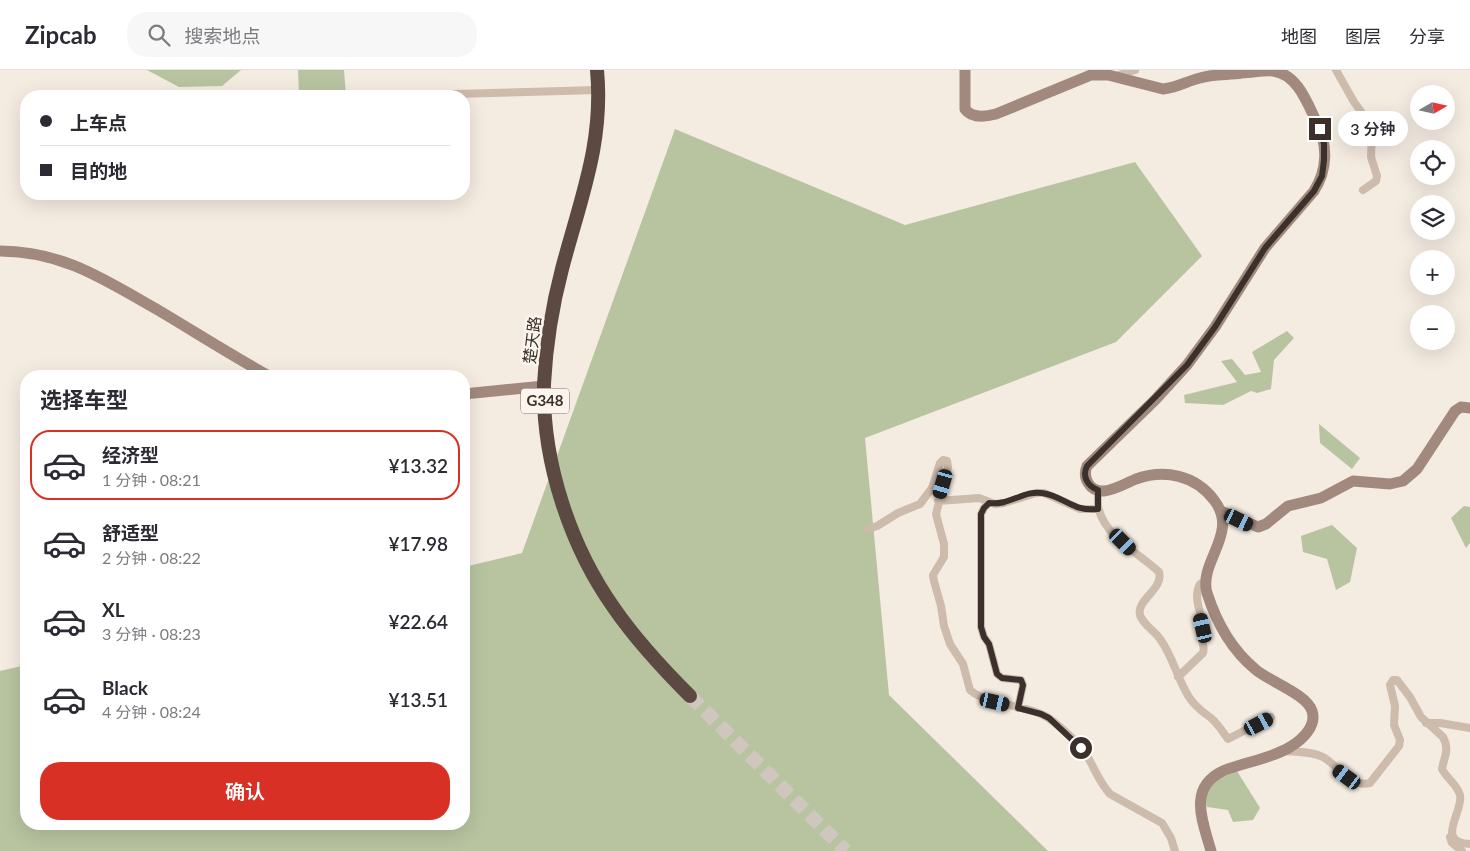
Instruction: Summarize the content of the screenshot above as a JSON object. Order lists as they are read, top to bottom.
{
  "streets": {
    "highway": ["楚天路", "G348"]
  },
  "north": "right",
  "page": {
    "header": "Zipcab",
    "search": "搜索地点",
    "nav": ["地图", "图层", "分享"],
    "map_buttons": ["+", "−"],
    "banner": ["上车点", "目的地"],
    "bubble": "3 分钟",
    "heading": "选择车型",
    "list": [
      {
        "name": "经济型",
        "note": "1 分钟 · 08:21",
        "value": "¥13.32"
      },
      {
        "name": "舒适型",
        "note": "2 分钟 · 08:22",
        "value": "¥17.98"
      },
      {
        "name": "XL",
        "note": "3 分钟 · 08:23",
        "value": "¥22.64"
      },
      {
        "name": "Black",
        "note": "4 分钟 · 08:24",
        "value": "¥13.51"
      }
    ],
    "buttons": "确认"
  }
}
